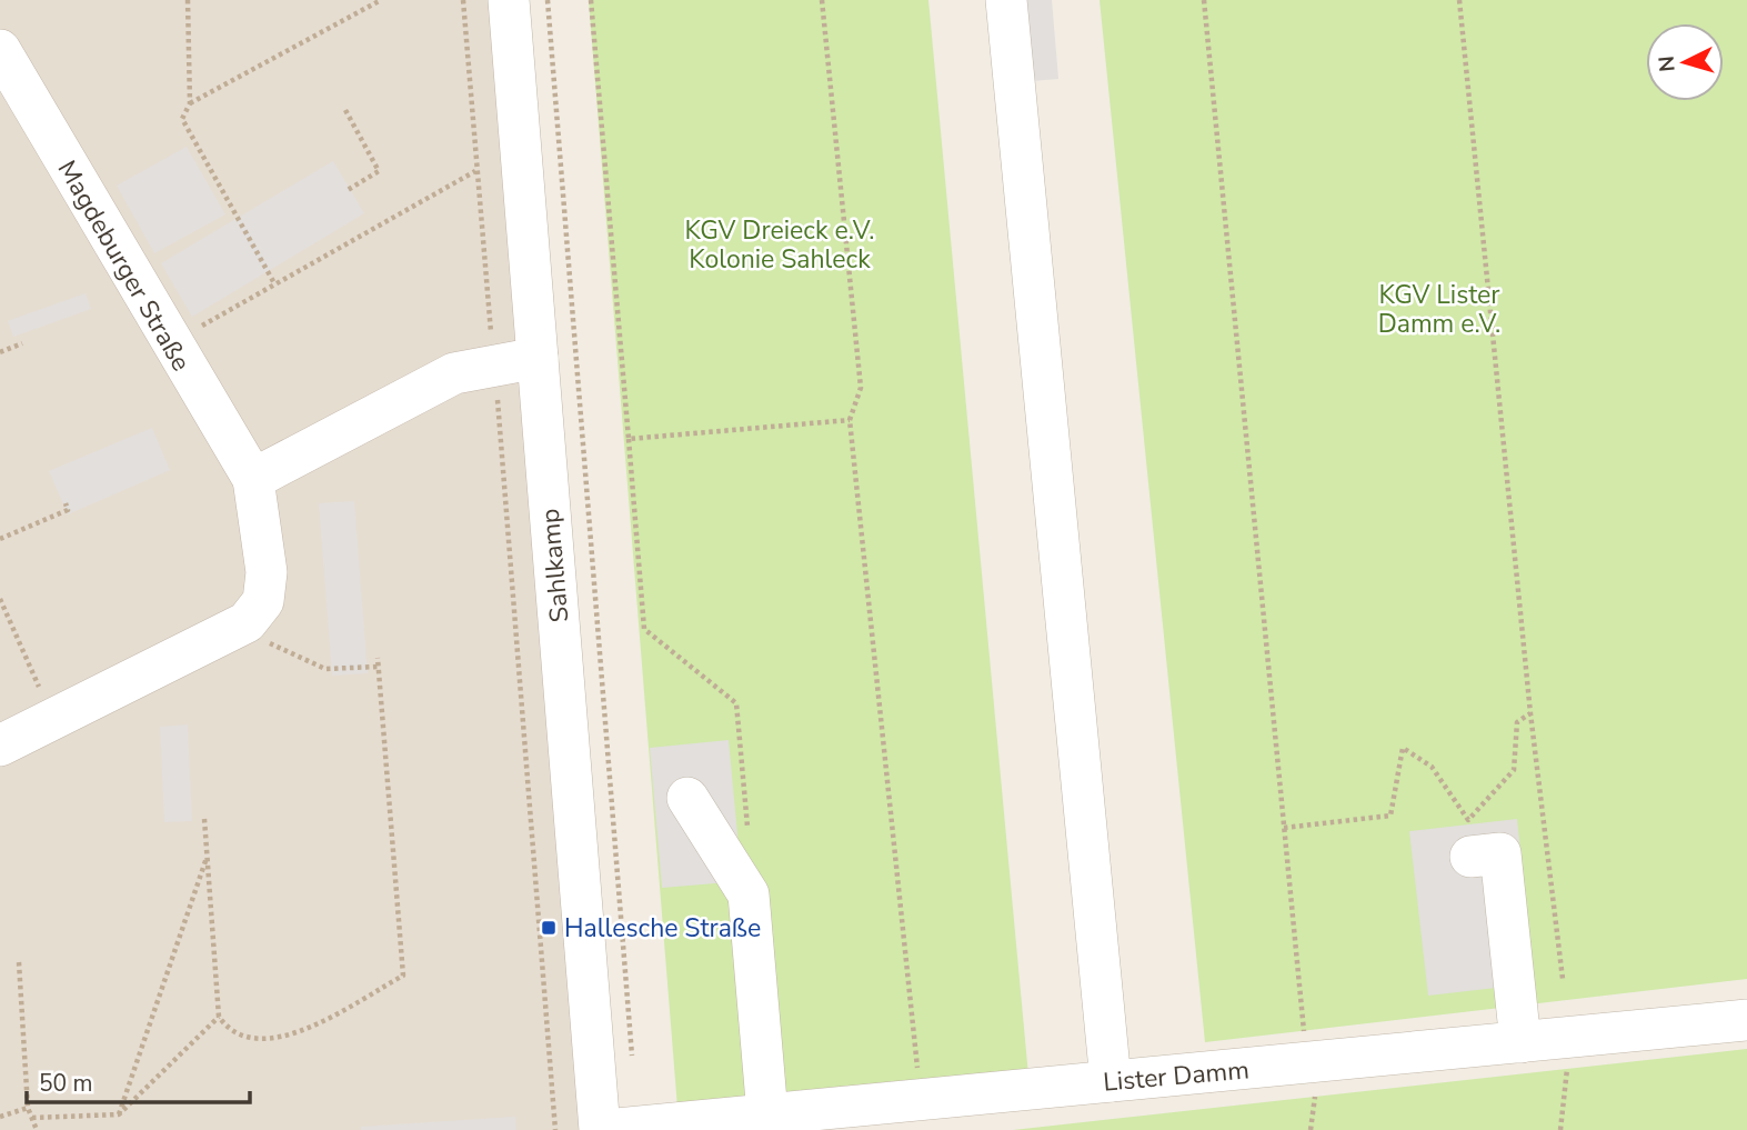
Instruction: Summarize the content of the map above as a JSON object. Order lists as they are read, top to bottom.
{
  "streets": {
    "street": ["Magdeburger Straße", "Sahlkamp", "Lister Damm"]
  },
  "parks": ["KGV Dreieck e.V. Kolonie Sahleck", "KGV Lister Damm e.V."],
  "places": {
    "transit": ["Hallesche Straße"]
  },
  "scale_bar": "50 m",
  "north": "left"
}
